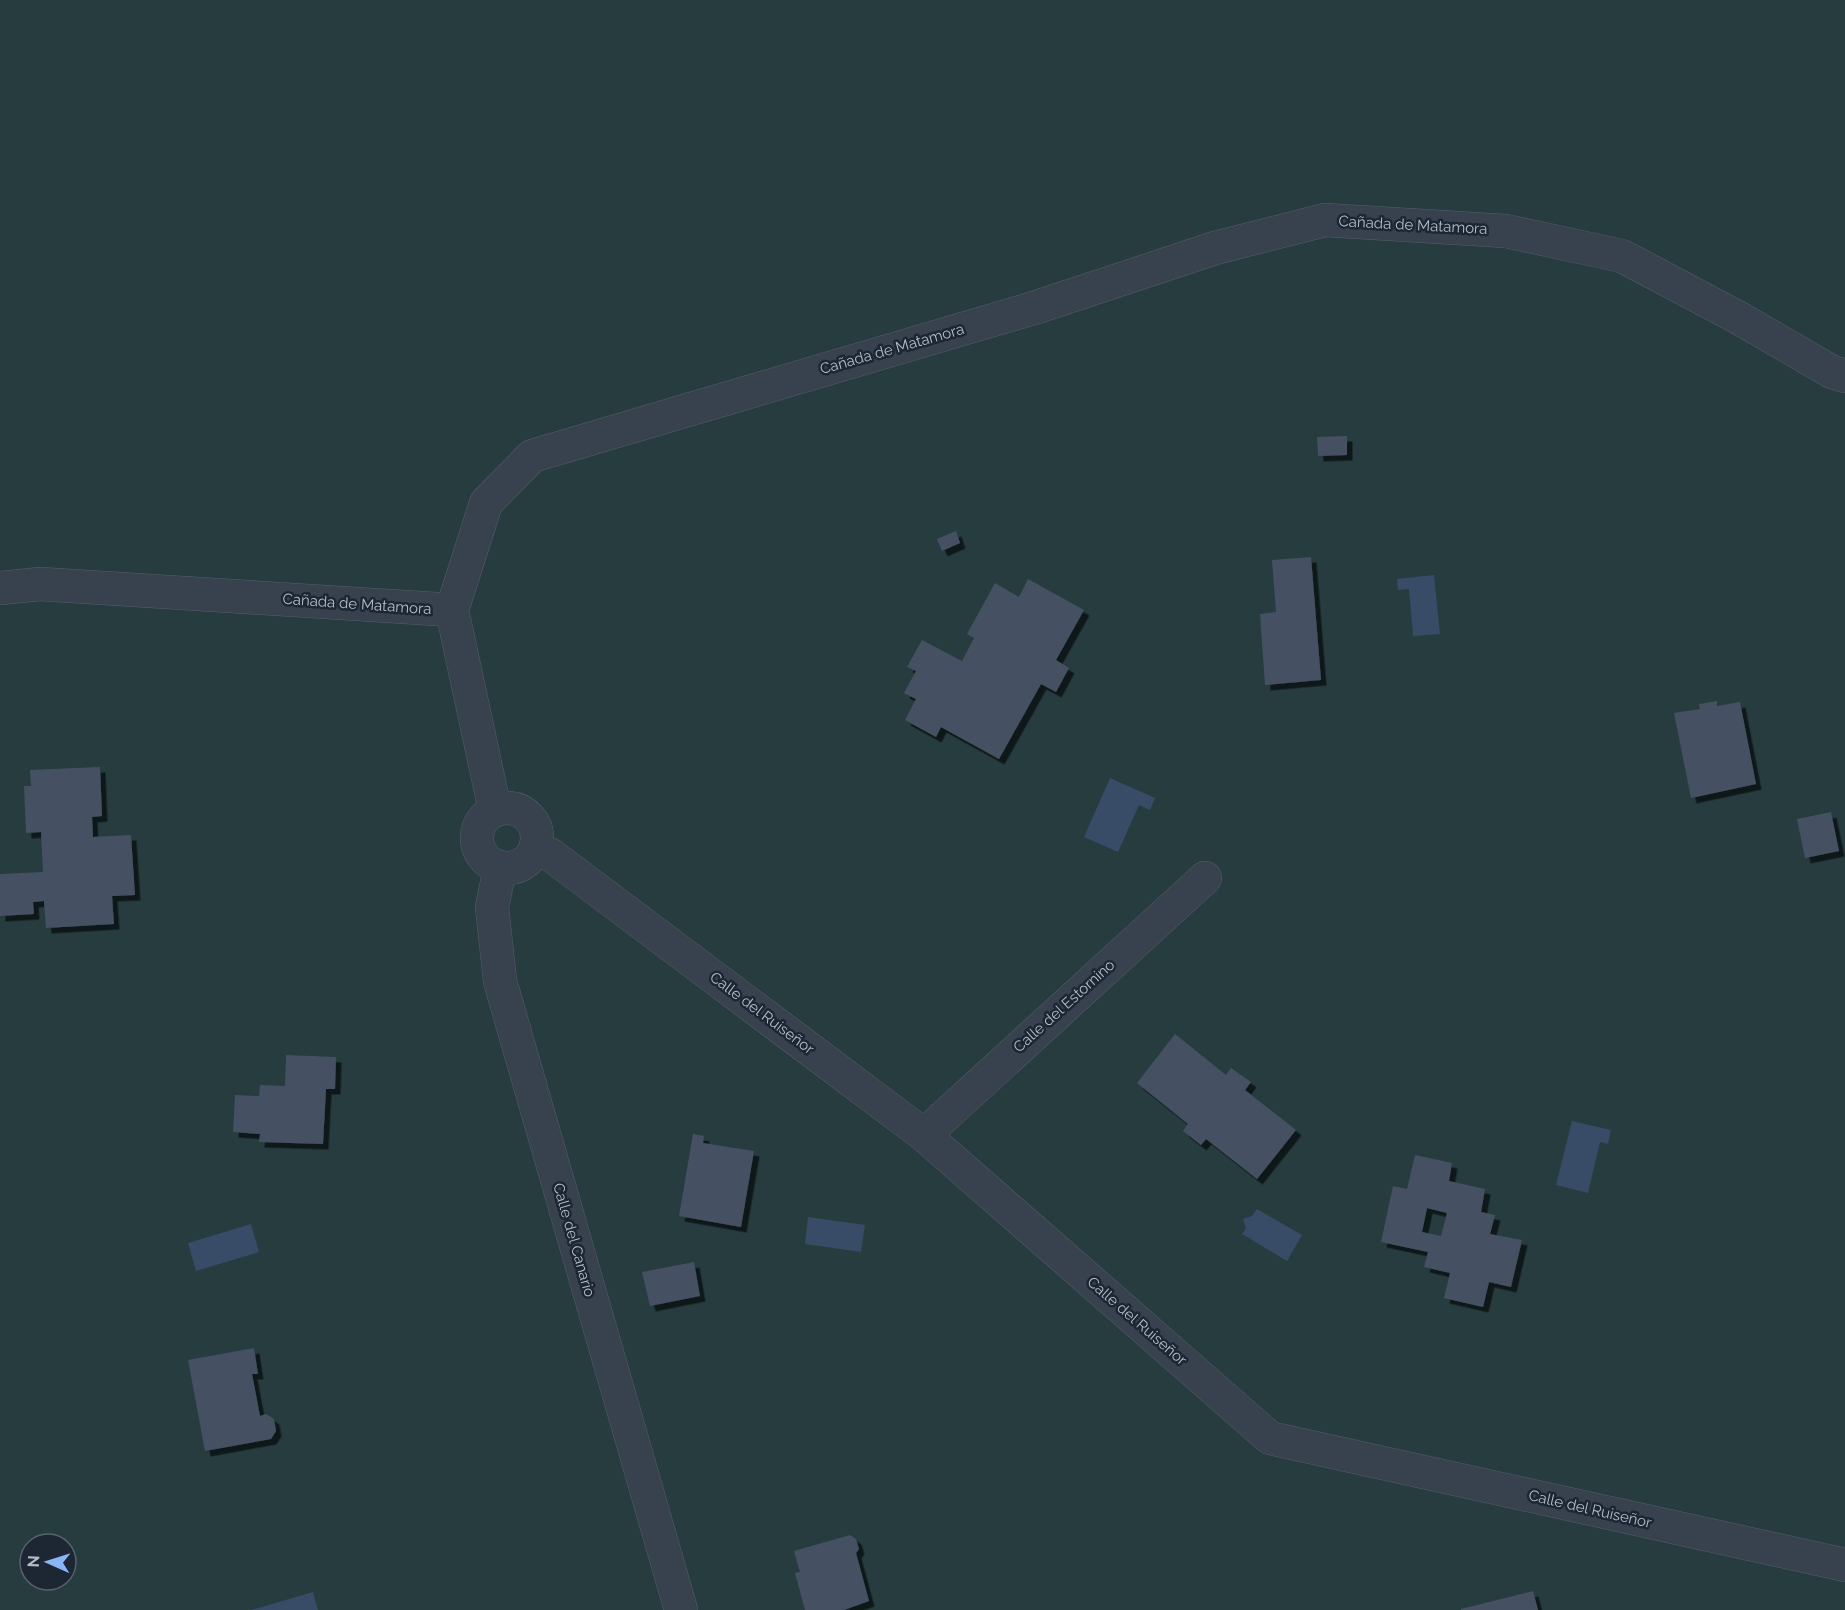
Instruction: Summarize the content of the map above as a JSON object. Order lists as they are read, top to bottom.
{
  "streets": {
    "street": [
      "Cañada de Matamora",
      "Calle del Estornino",
      "Calle del Ruiseñor",
      "Calle del Canario"
    ]
  },
  "crossings": [
    ["Calle del Estornino", "Calle del Ruiseñor"],
    ["Calle del Ruiseñor", "Calle del Canario"]
  ],
  "north": "left"
}
